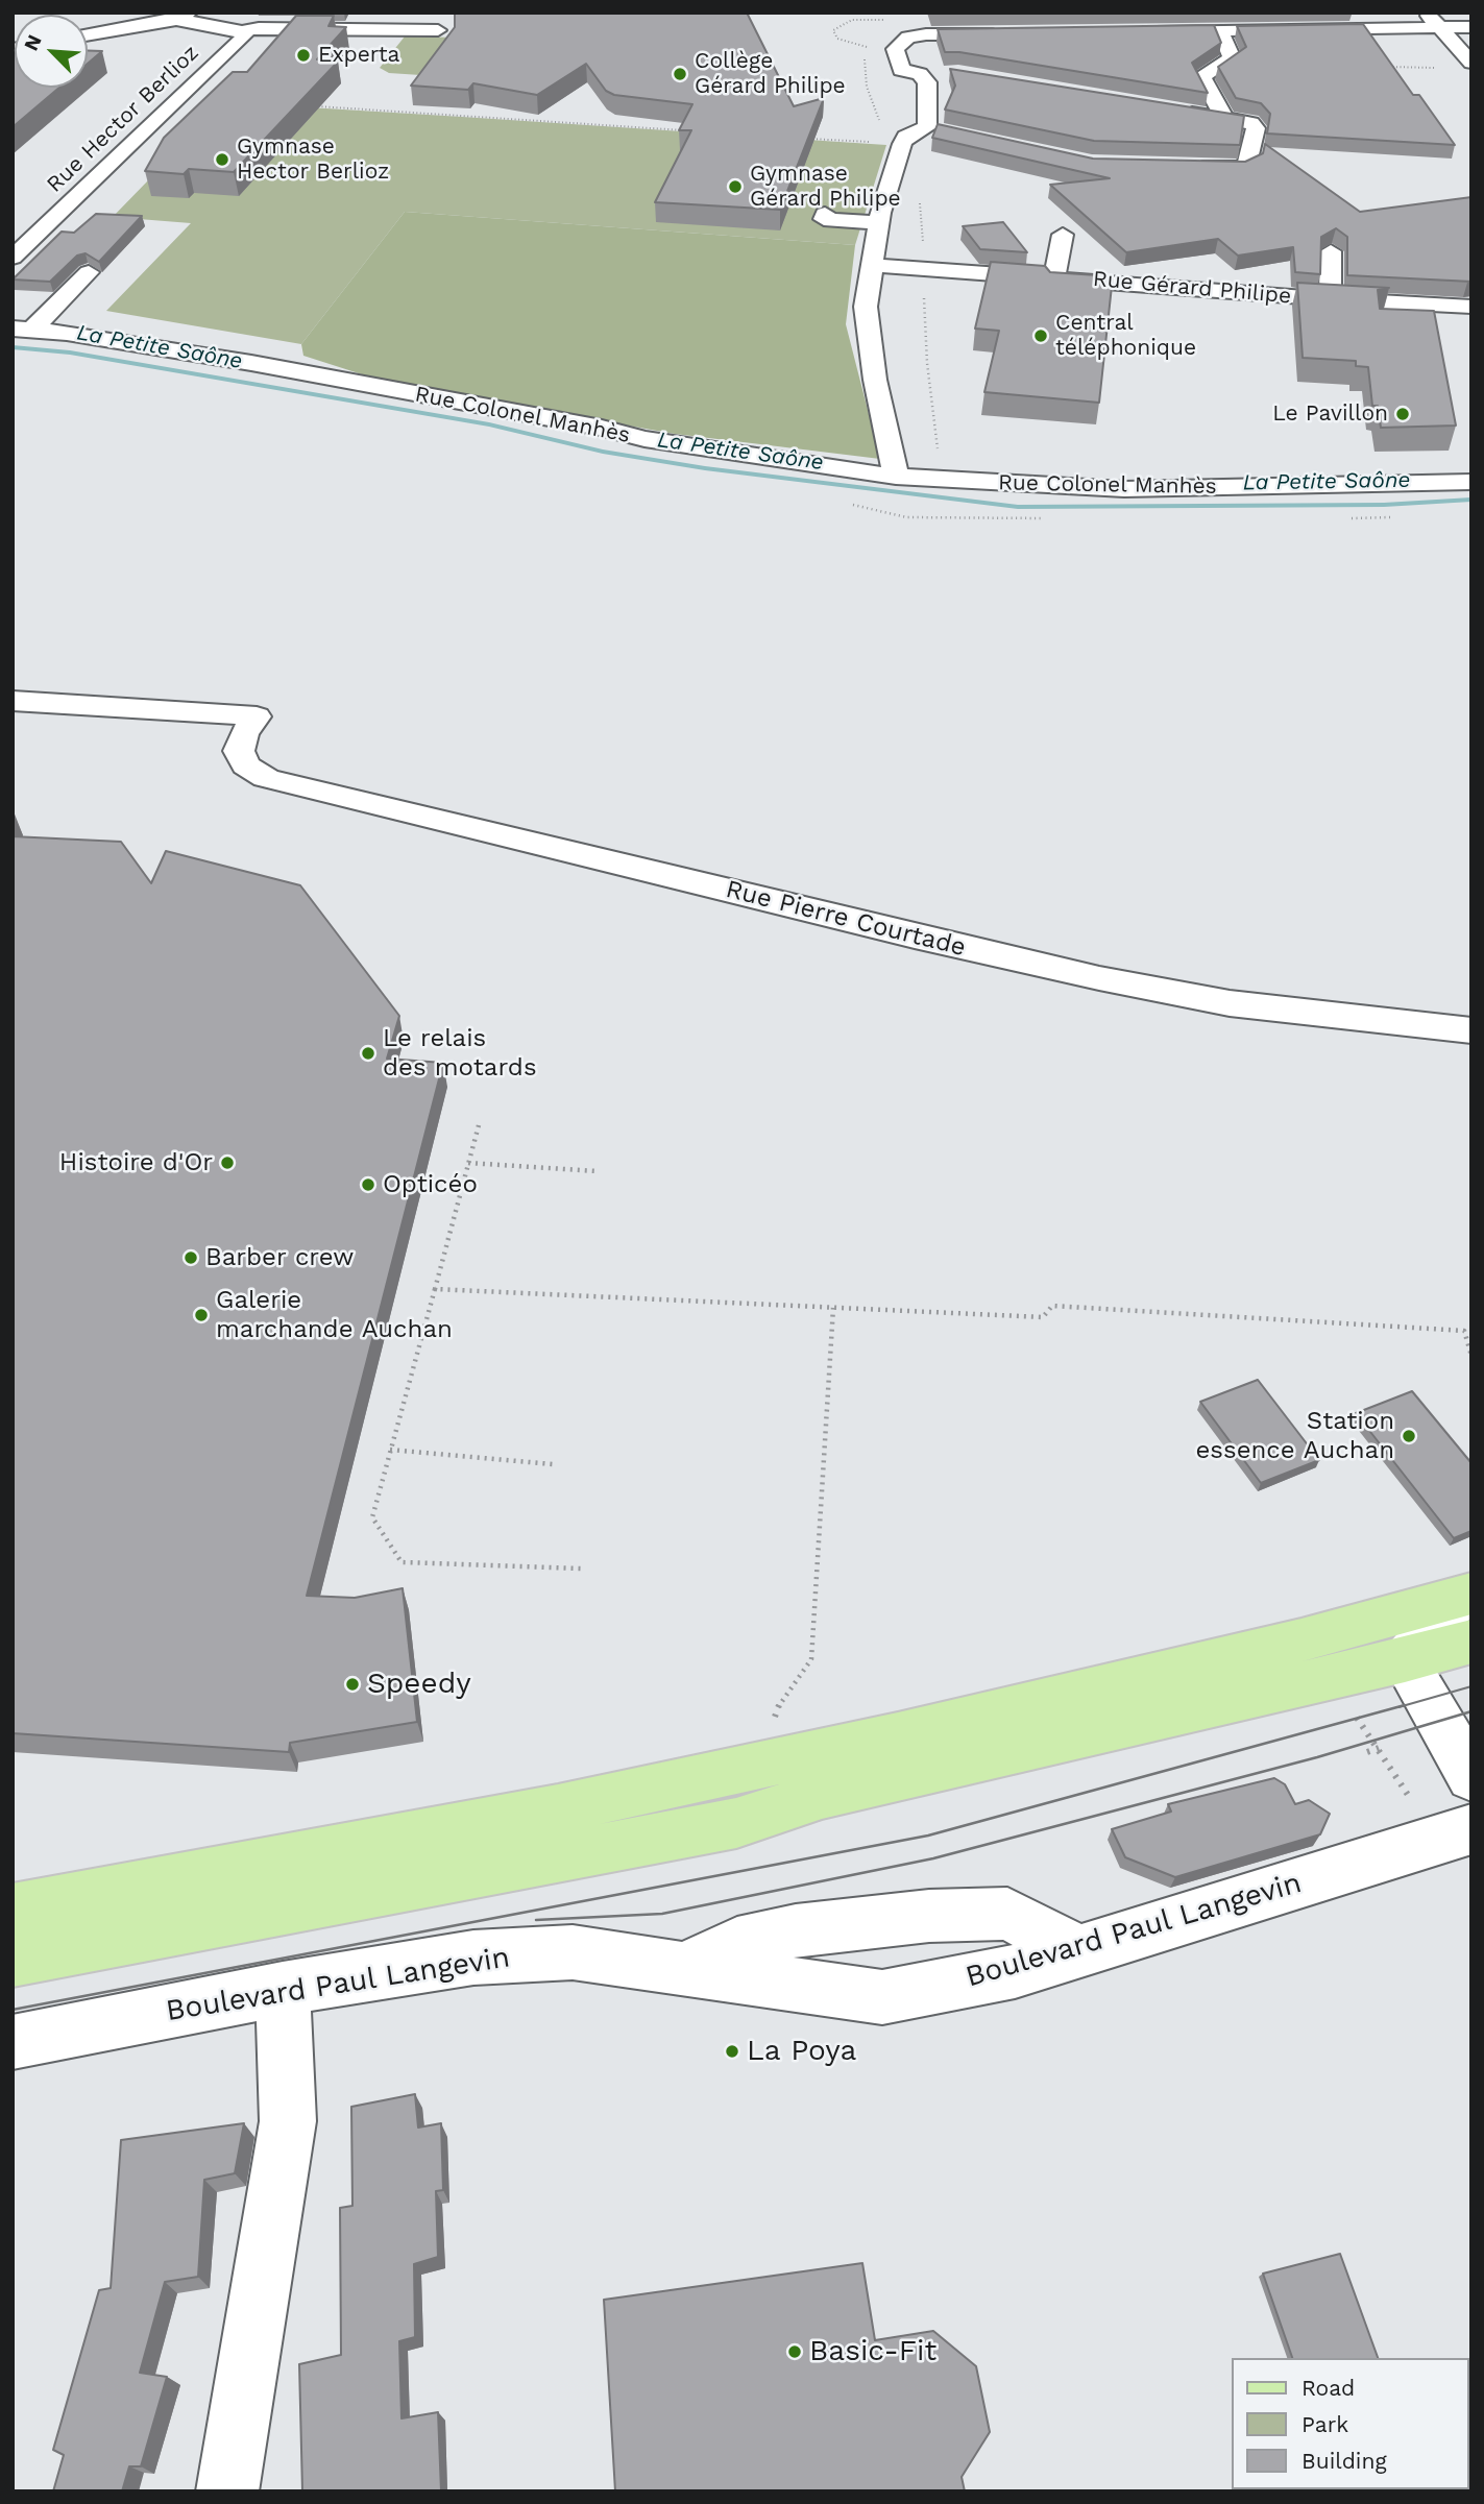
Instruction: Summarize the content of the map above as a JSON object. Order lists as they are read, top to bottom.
{
  "streets": {
    "street": [
      "Rue Hector Berlioz",
      "Rue Gérard Philipe",
      "Rue Colonel Manhès",
      "Rue Pierre Courtade",
      "Boulevard Paul Langevin"
    ]
  },
  "water": ["La Petite Saône"],
  "places": [
    "Experta",
    "Collège Gérard Philipe",
    "Gymnase Hector Berlioz",
    "Gymnase Gérard Philipe",
    "Central téléphonique",
    "Le Pavillon",
    "Le relais des motards",
    "Histoire d'Or",
    "Opticéo",
    "Barber crew",
    "Galerie marchande Auchan",
    "Station essence Auchan",
    "Speedy",
    "La Poya",
    "Basic-Fit"
  ],
  "legend": ["Road", "Park", "Building"],
  "north": "top left"
}
